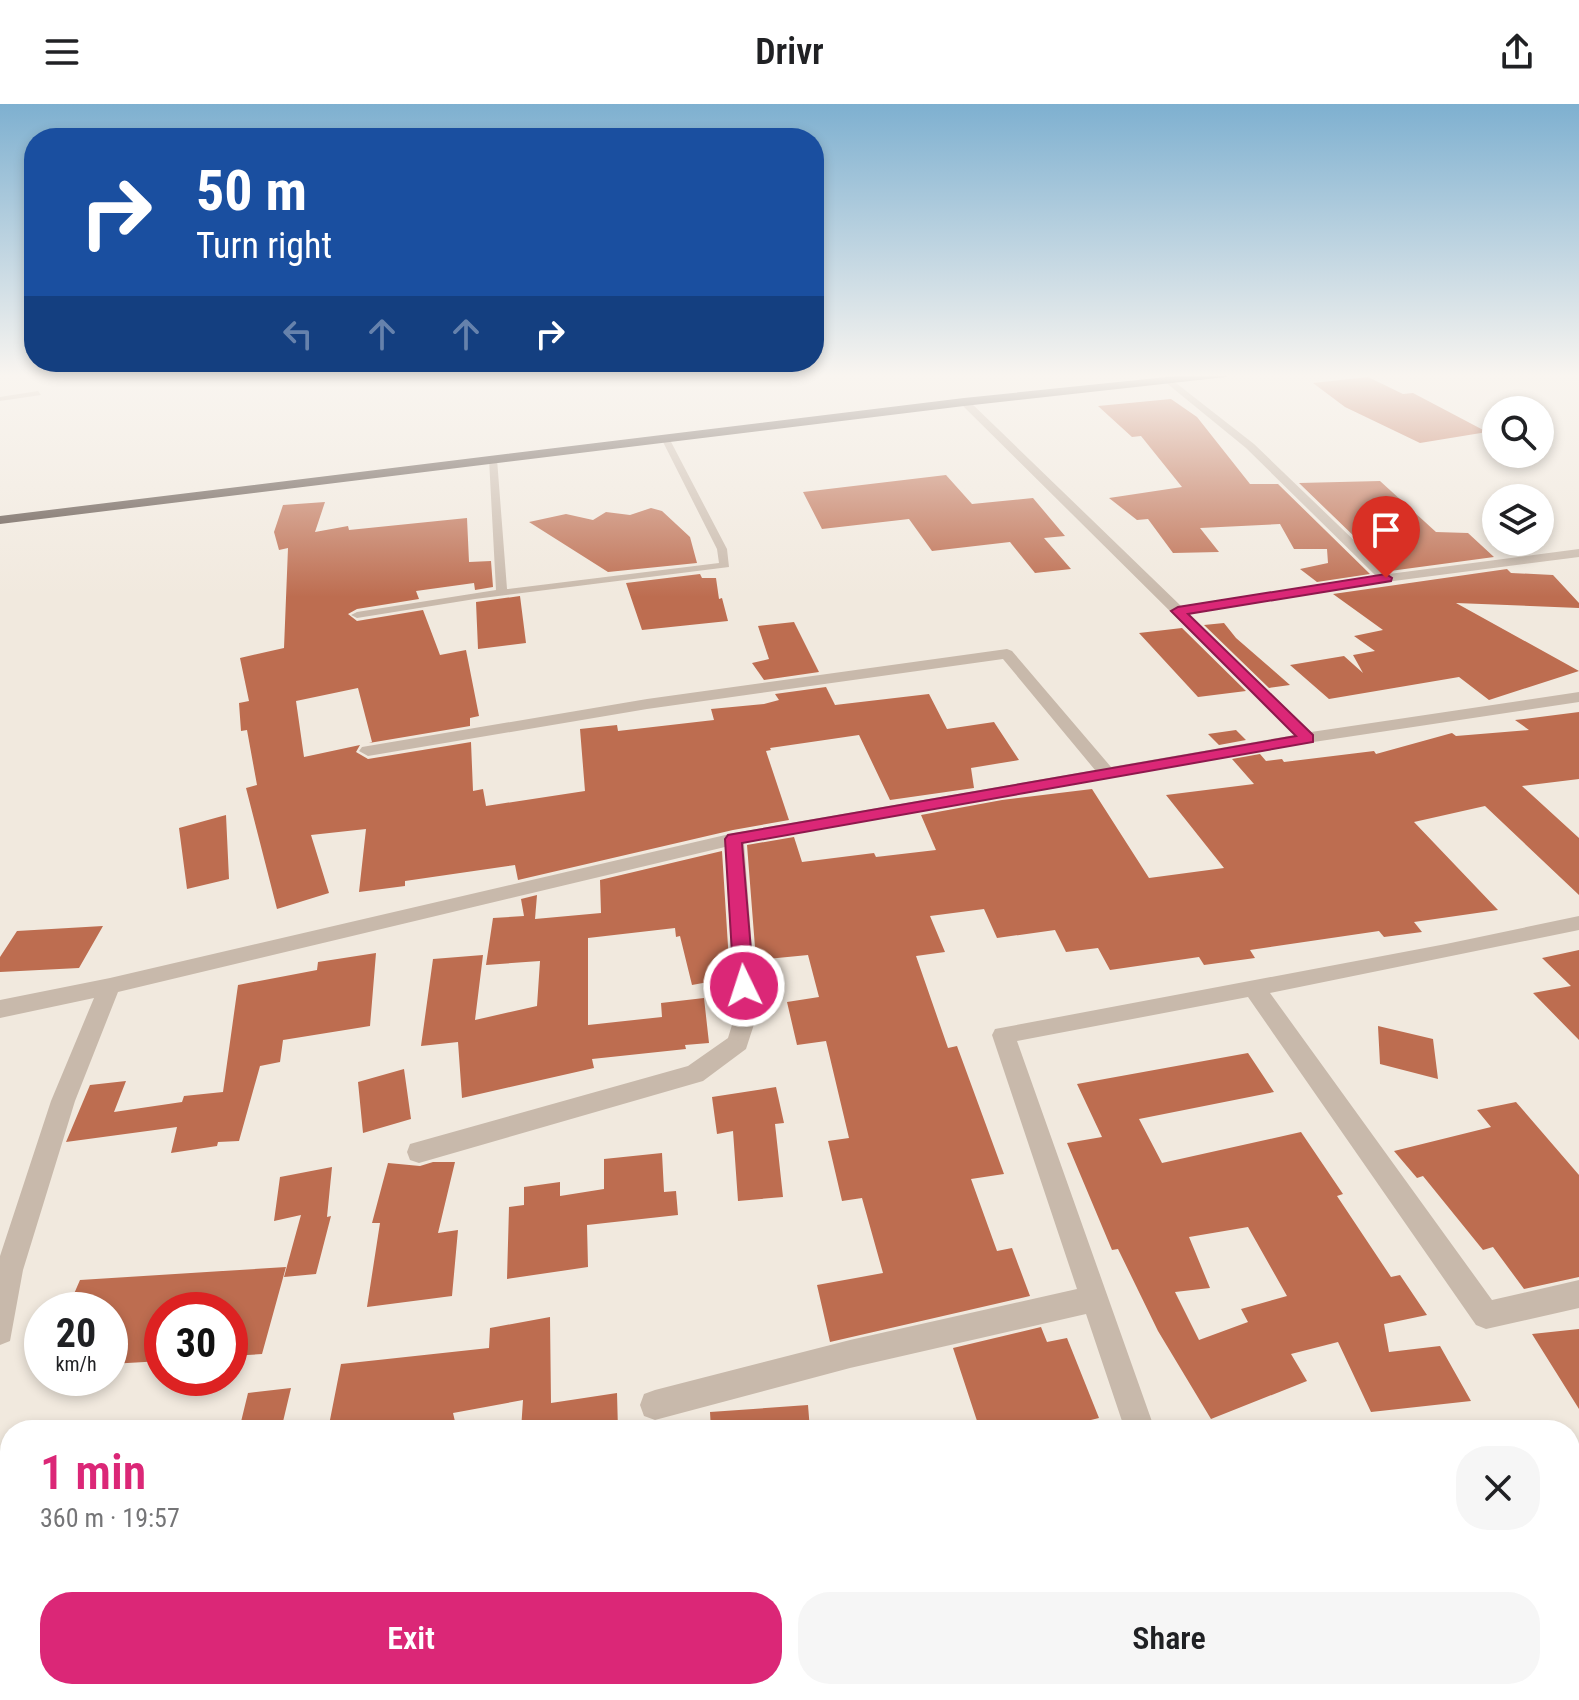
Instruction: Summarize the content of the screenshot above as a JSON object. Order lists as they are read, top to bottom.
{
  "page": {
    "header": "Drivr",
    "turn": ["50 m", "Turn right"],
    "speed": "20 km/h",
    "limit": "30",
    "heading": ["1 min", "360 m · 19:57"],
    "buttons": ["Exit", "Share"]
  }
}
